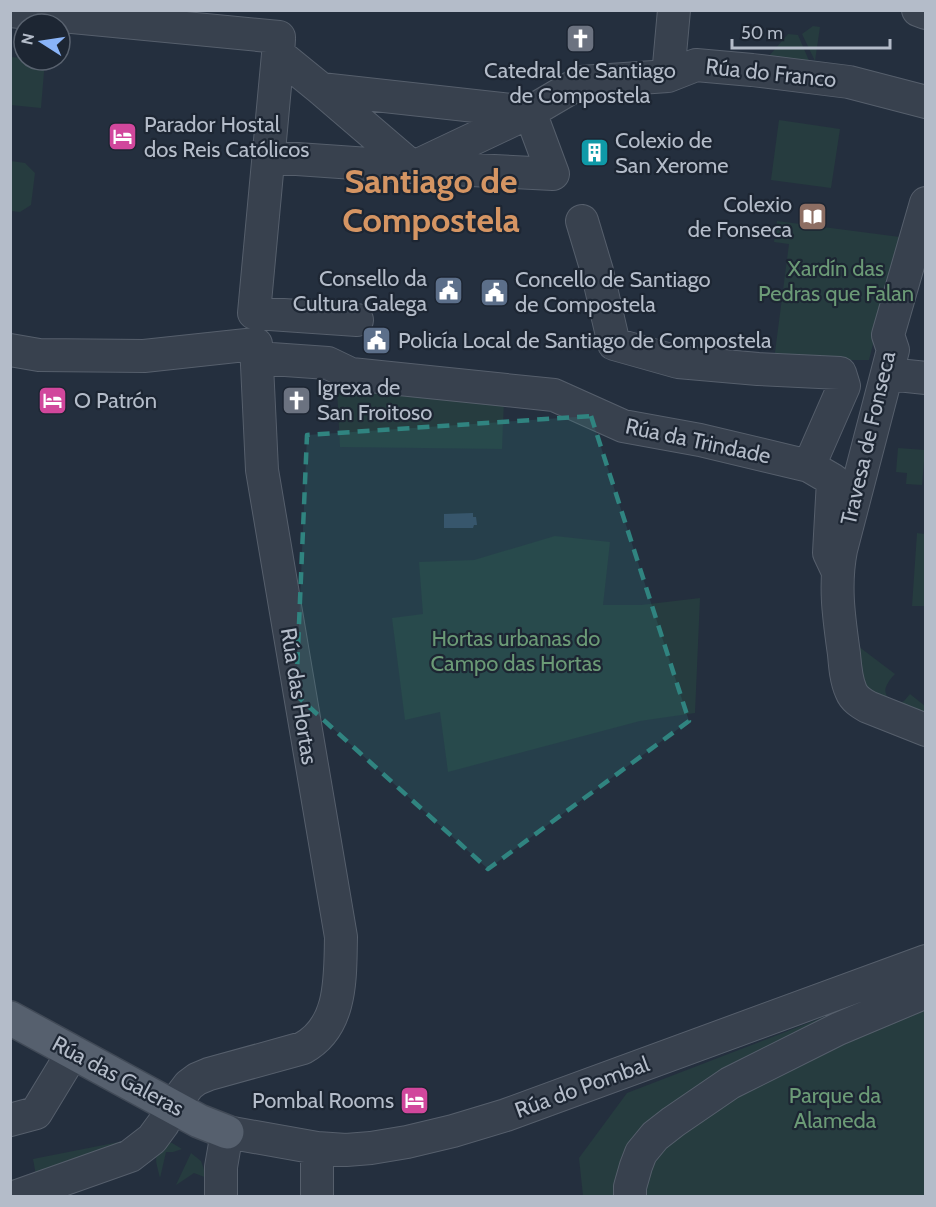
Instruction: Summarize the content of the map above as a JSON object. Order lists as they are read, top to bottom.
{
  "streets": {
    "main road": ["Rúa das Galeras"],
    "street": [
      "Rúa do Franco",
      "Travesa de Fonseca",
      "Rúa da Trindade",
      "Rúa das Hortas",
      "Rúa do Pombal"
    ]
  },
  "crossings": [
    ["Rúa da Trindade", "Rúa das Hortas"],
    ["Rúa das Hortas", "Rúa das Galeras"],
    ["Rúa das Galeras", "Rúa do Pombal"]
  ],
  "districts": ["Santiago de Compostela"],
  "parks": ["Xardín das Pedras que Falan", "Hortas urbanas do Campo das Hortas", "Parque da Alameda"],
  "places": {
    "church": ["Catedral de Santiago de Compostela", "Igrexa de San Froitoso"],
    "hotel": ["Parador Hostal dos Reis Católicos", "O Patrón", "Pombal Rooms"],
    "building": ["Colexio de San Xerome"],
    "library": ["Colexio de Fonseca"],
    "public building": ["Consello da Cultura Galega", "Concello de Santiago de Compostela", "Policía Local de Santiago de Compostela"]
  },
  "scale_bar": "50 m",
  "north": "left"
}
